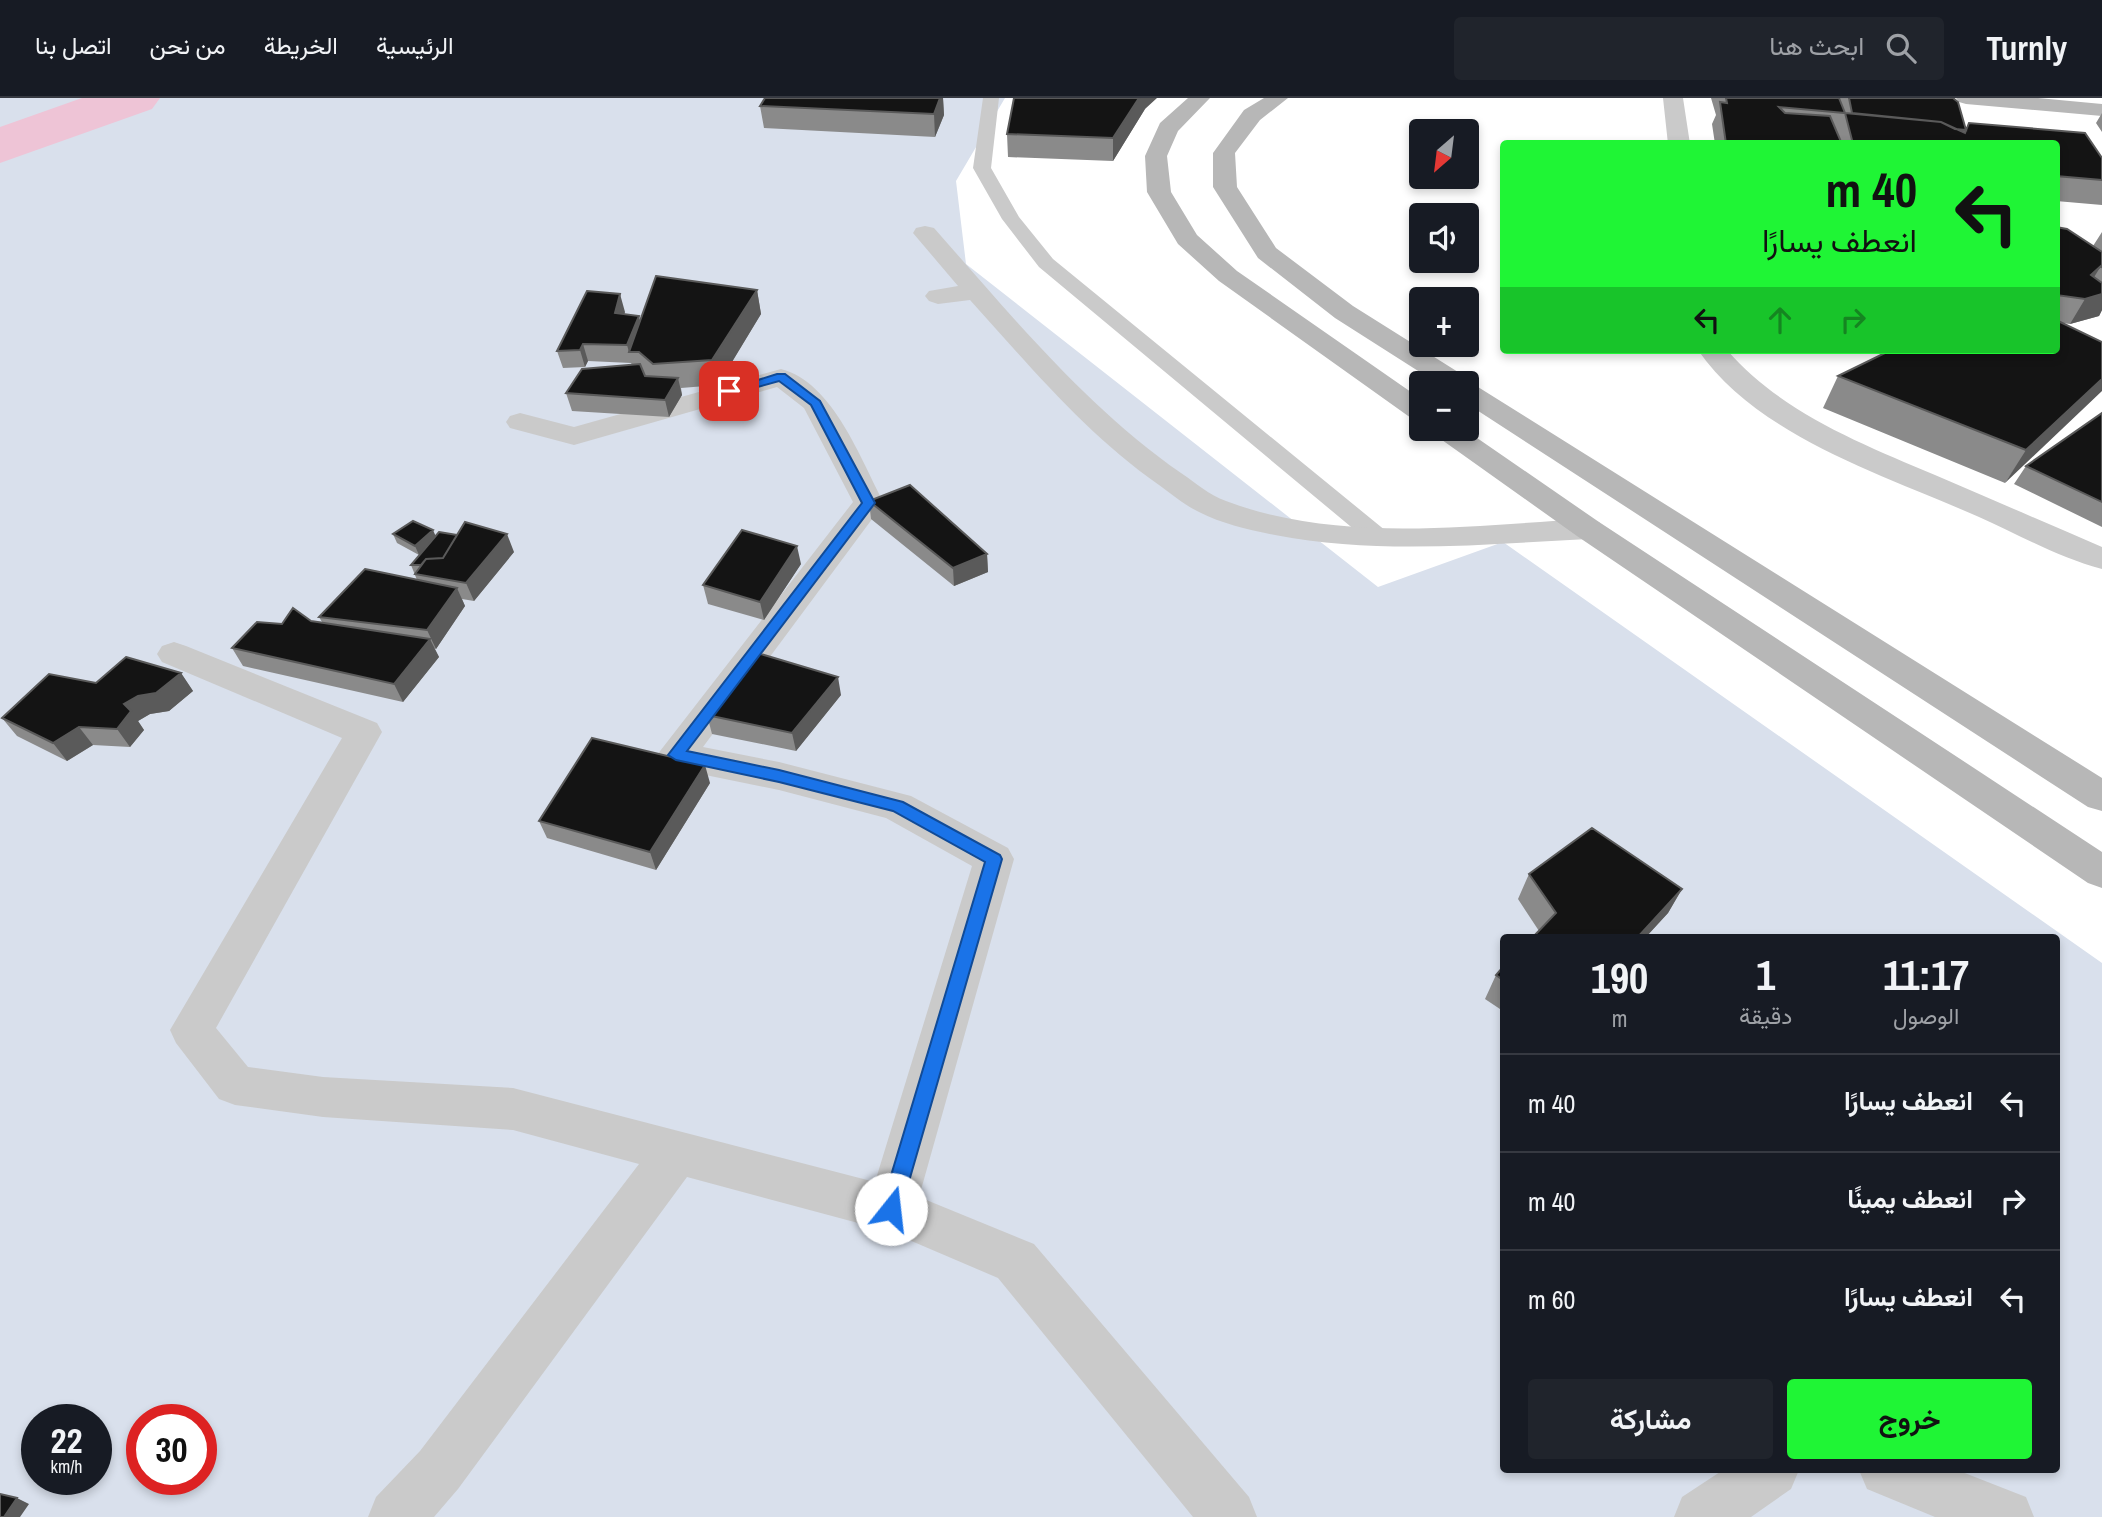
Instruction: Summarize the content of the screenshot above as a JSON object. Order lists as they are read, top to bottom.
{
  "north": "bottom left",
  "page": {
    "header": "Turnly",
    "search": "ابحث هنا",
    "nav": [
      "الرئيسية",
      "الخريطة",
      "من نحن",
      "اتصل بنا"
    ],
    "map_buttons": ["+", "−"],
    "turn": ["40 m", "انعطف يسارًا"],
    "eta": [
      "11:17",
      "الوصول",
      "1",
      "دقيقة",
      "190",
      "m"
    ],
    "list": [
      {
        "name": "انعطف يسارًا",
        "value": "40 m"
      },
      {
        "name": "انعطف يمينًا",
        "value": "40 m"
      },
      {
        "name": "انعطف يسارًا",
        "value": "60 m"
      }
    ],
    "buttons": ["خروج", "مشاركة"],
    "speed": "22 km/h",
    "limit": "30"
  }
}
